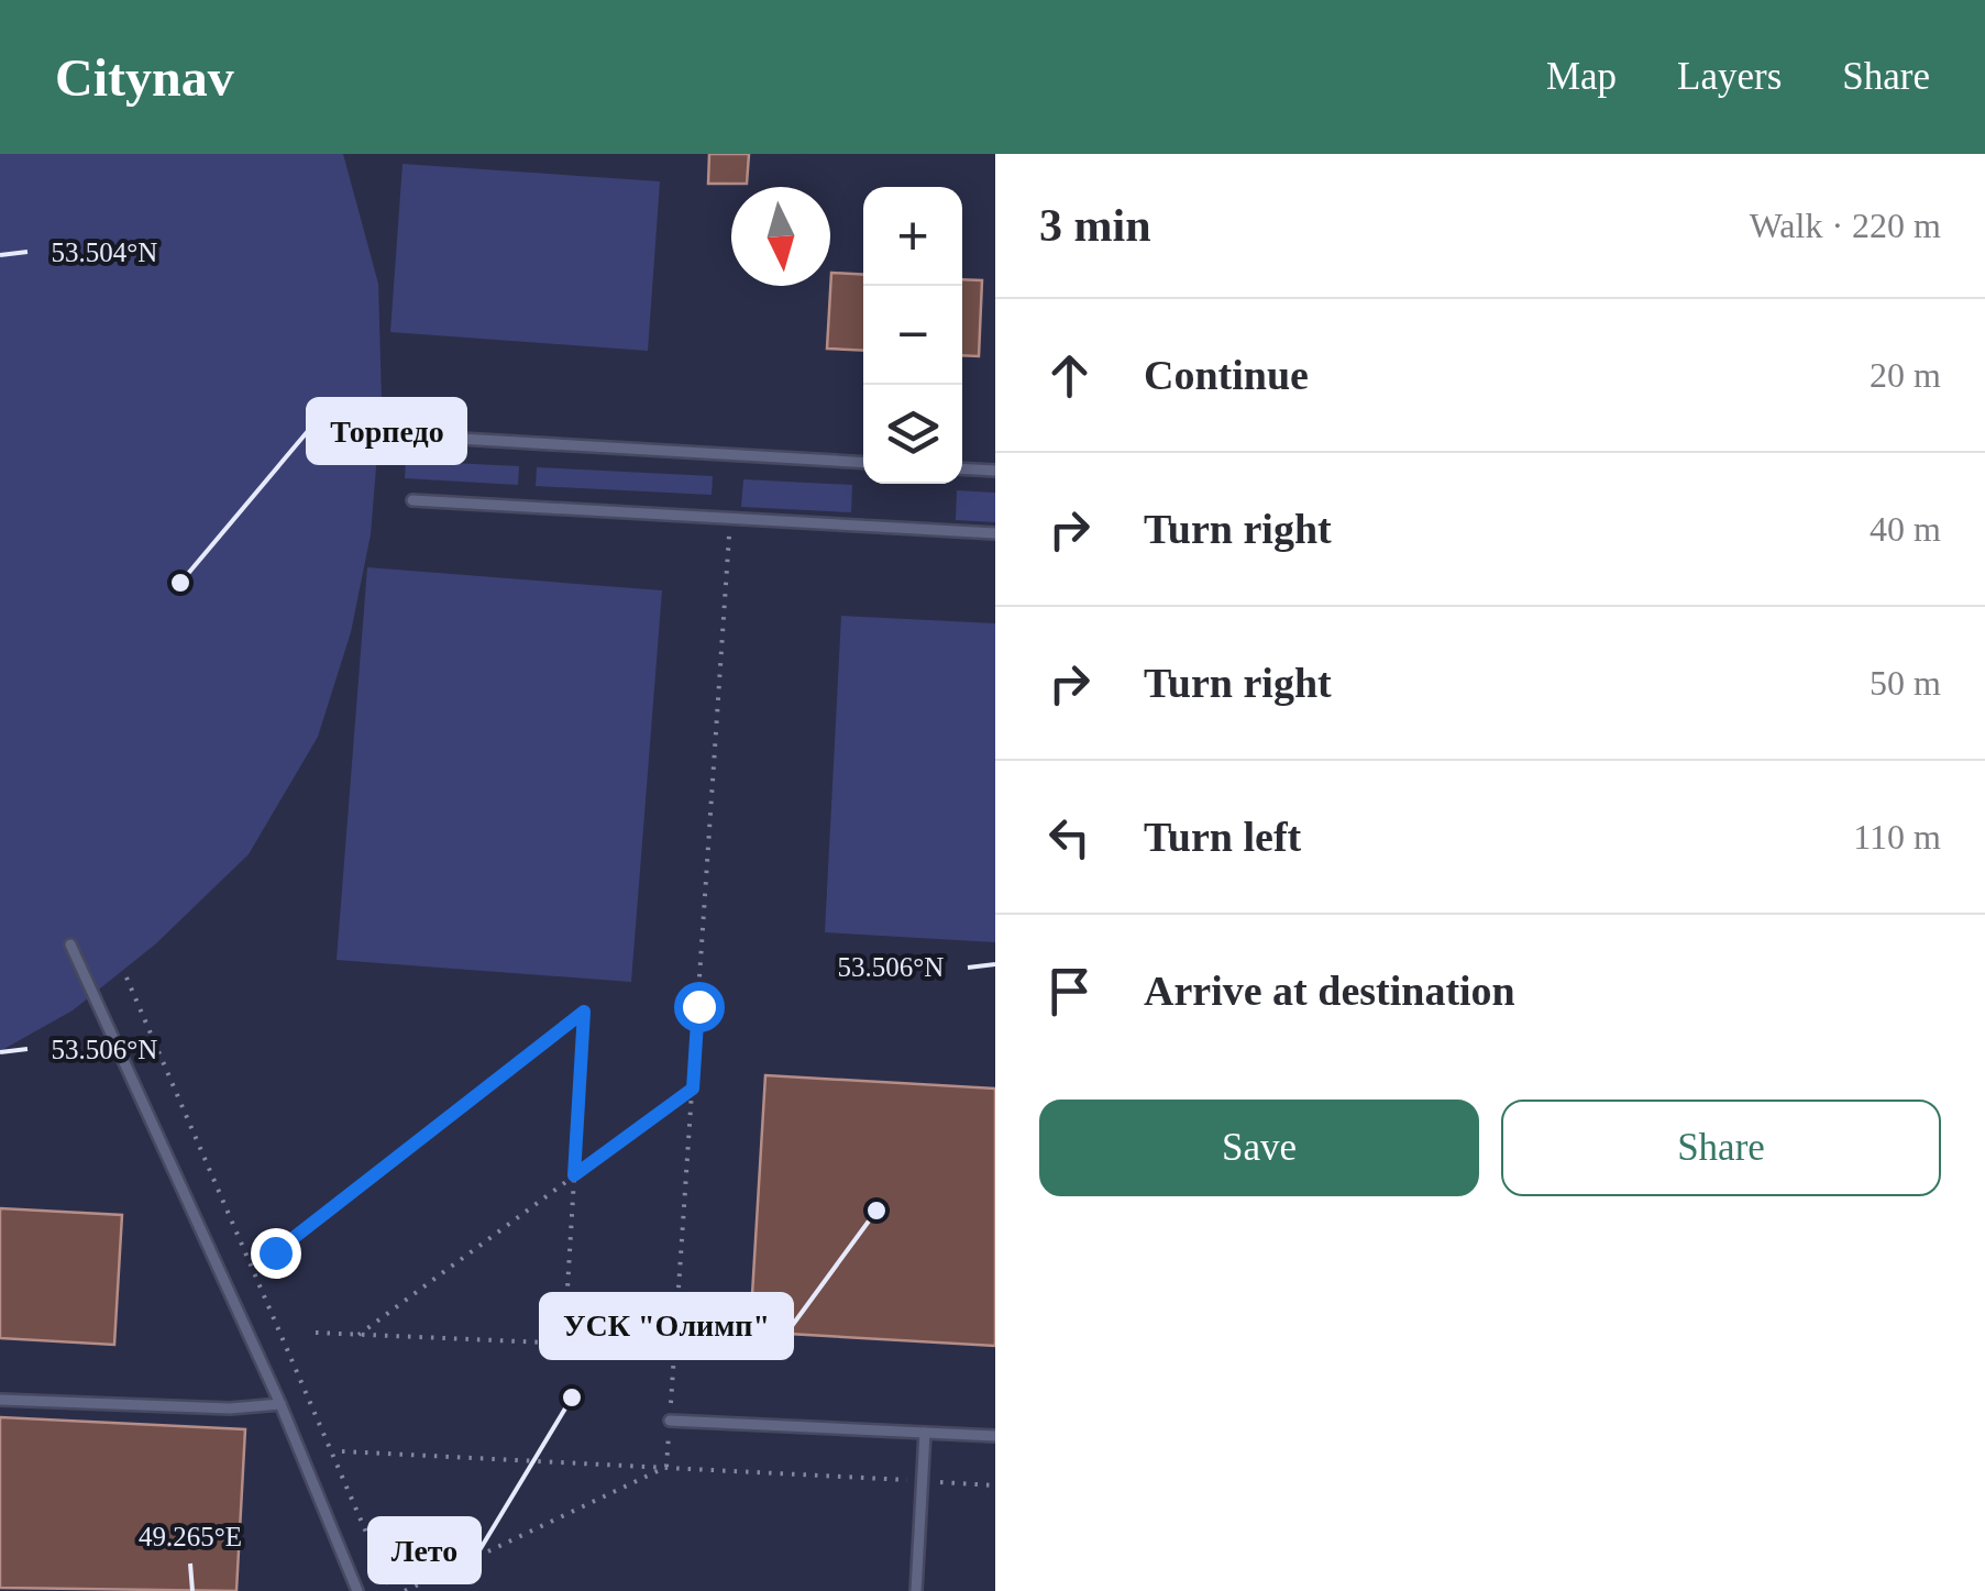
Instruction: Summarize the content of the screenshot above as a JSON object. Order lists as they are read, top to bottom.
{
  "places": ["Торпедо", "УСК \"Олимп\"", "Лето"],
  "north": "bottom",
  "page": {
    "header": "Citynav",
    "nav": ["Map", "Layers", "Share"],
    "heading": ["3 min", "Walk · 220 m"],
    "map_buttons": ["+", "−"],
    "list": [
      ["Continue", "20 m"],
      ["Turn right", "40 m"],
      ["Turn right", "50 m"],
      ["Turn left", "110 m"],
      "Arrive at destination"
    ],
    "buttons": ["Save", "Share"]
  },
  "coordinates": ["53.504°N", "53.506°N", "49.265°E"]
}
